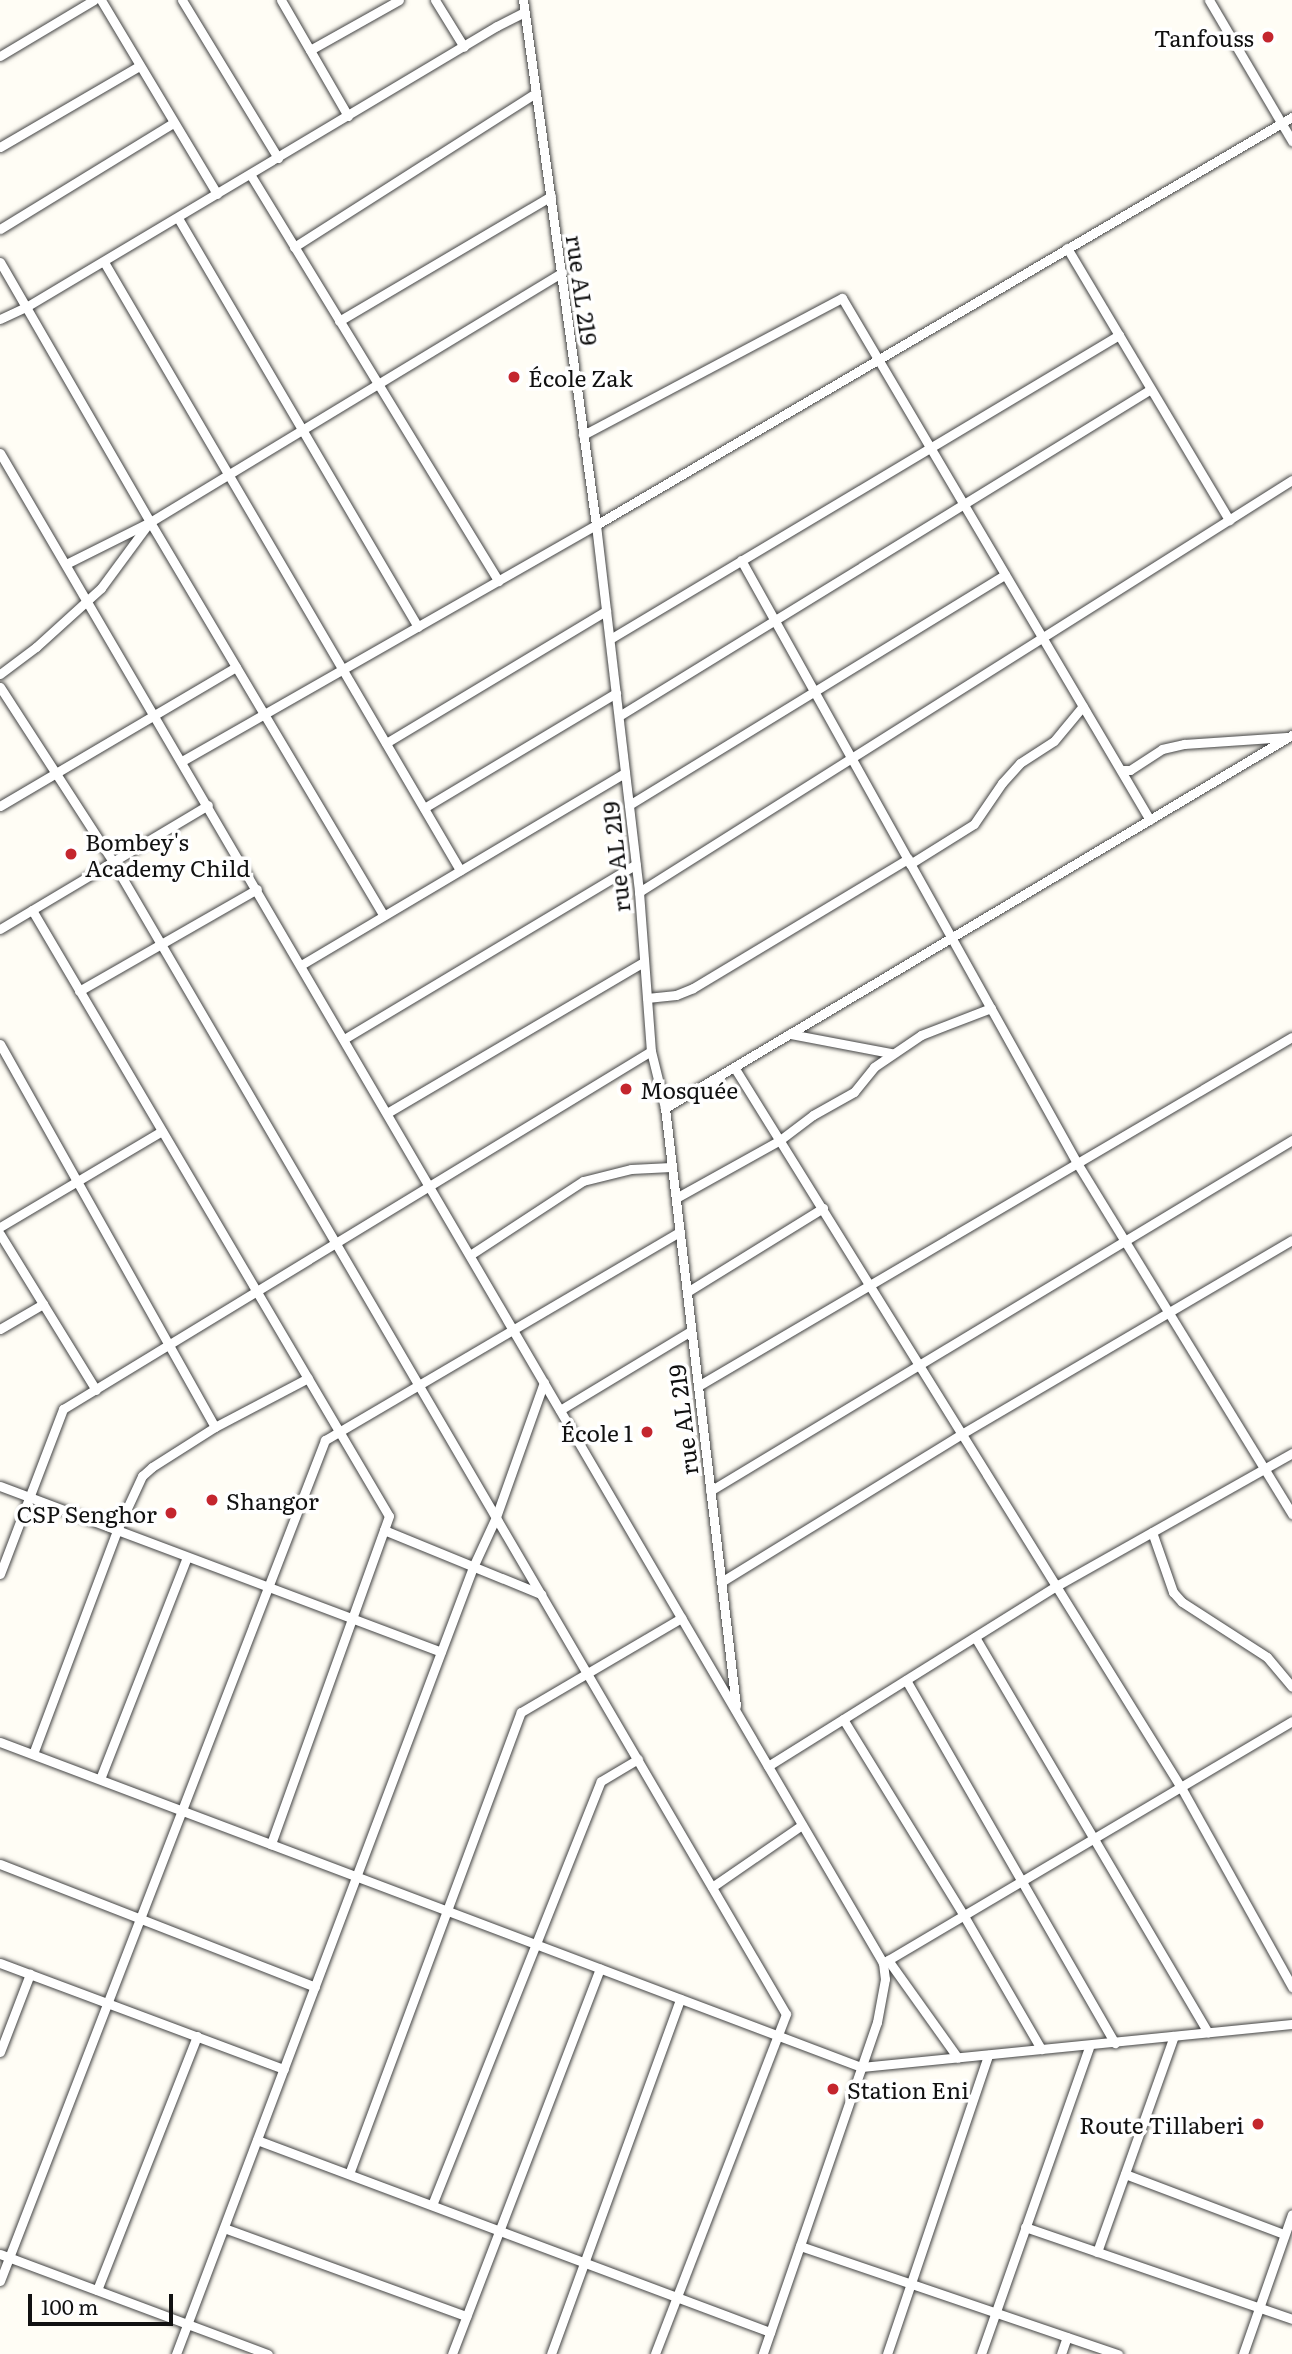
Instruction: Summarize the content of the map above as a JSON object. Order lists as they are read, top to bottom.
{
  "streets": {
    "street": ["rue AL 219"]
  },
  "places": [
    "Tanfouss",
    "École Zak",
    "Bombey's Academy Child",
    "Mosquée",
    "École 1",
    "Shangor",
    "CSP Senghor",
    "Station Eni",
    "Route Tillaberi"
  ],
  "scale_bar": "100 m"
}
